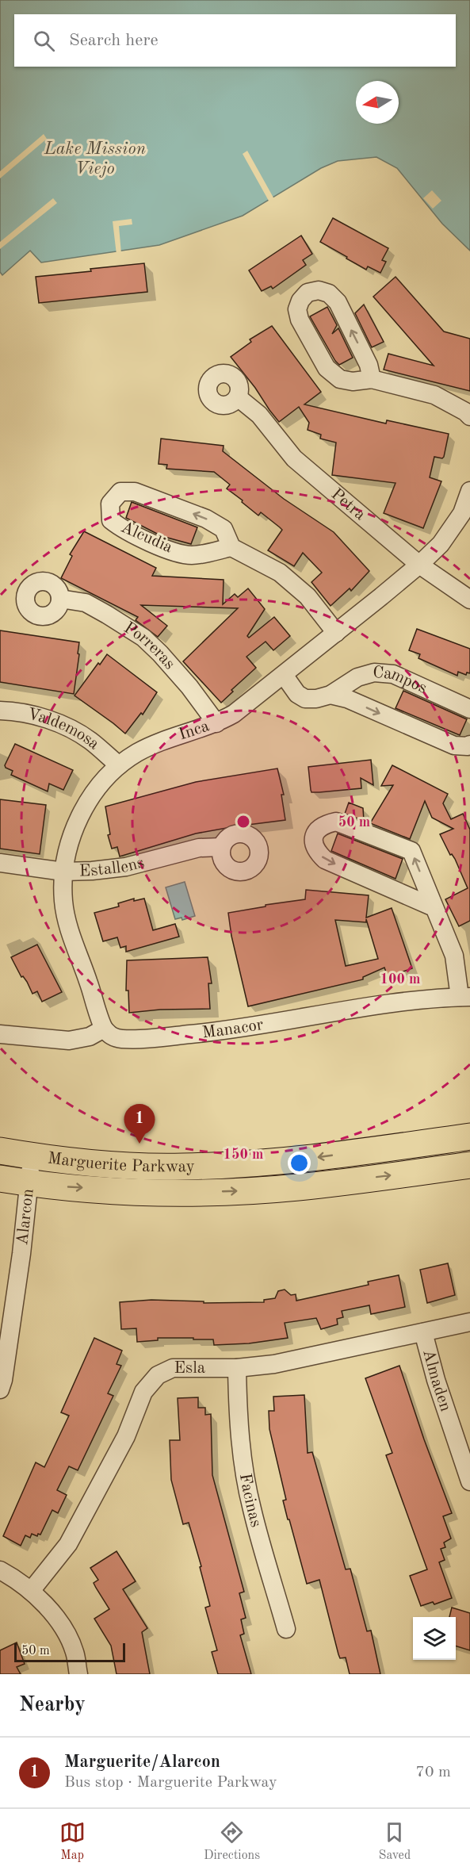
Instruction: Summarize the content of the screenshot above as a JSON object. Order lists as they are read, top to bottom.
{
  "streets": {
    "main road": ["Marguerite Parkway"],
    "street": [
      "Petra",
      "Alcudia",
      "Porreras",
      "Campos",
      "Inca",
      "Valdemosa",
      "Estallens",
      "Manacor",
      "Alarcon",
      "Esla",
      "Almaden",
      "Facinas"
    ]
  },
  "crossings": [
    ["Petra", "Inca"],
    ["Porreras", "Inca"],
    ["Campos", "Inca"],
    ["Inca", "Valdemosa"],
    ["Inca", "Estallens"],
    ["Inca", "Manacor"],
    ["Marguerite Parkway", "Alarcon"],
    ["Esla", "Almaden"],
    ["Esla", "Facinas"]
  ],
  "one_way": ["Campos"],
  "water": ["Lake Mission Viejo"],
  "scale_bar": "50 m",
  "north": "left",
  "page": {
    "search": "Search here",
    "pins": "1",
    "scale": "50 m",
    "heading": "Nearby",
    "list": [
      {
        "mark": "1",
        "name": "Marguerite/Alarcon",
        "note": "Bus stop · Marguerite Parkway",
        "value": "70 m"
      }
    ],
    "nav": ["Map", "Directions", "Saved"]
  },
  "rings": ["50 m", "100 m", "150 m"]
}
